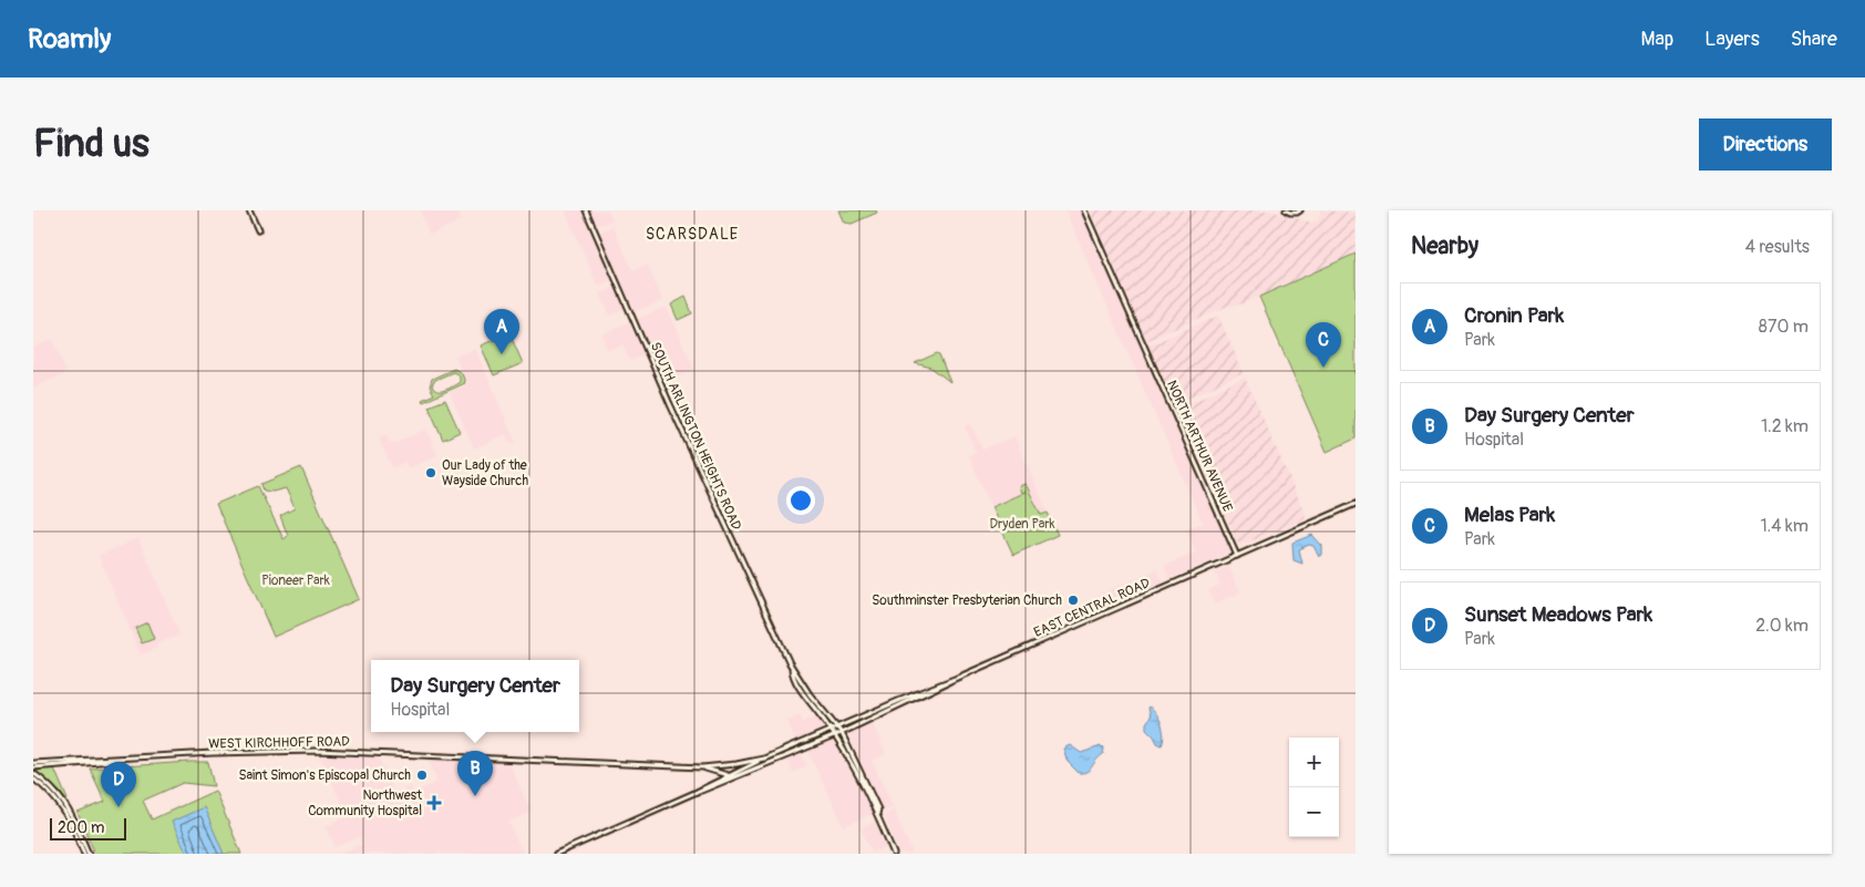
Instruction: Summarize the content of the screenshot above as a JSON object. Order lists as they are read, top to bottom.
{
  "streets": {
    "main road": [
      "SOUTH ARLINGTON HEIGHTS ROAD",
      "NORTH ARTHUR AVENUE",
      "EAST CENTRAL ROAD",
      "WEST KIRCHHOFF ROAD"
    ]
  },
  "crossings": [
    ["SOUTH ARLINGTON HEIGHTS ROAD", "EAST CENTRAL ROAD"],
    ["NORTH ARTHUR AVENUE", "EAST CENTRAL ROAD"],
    ["EAST CENTRAL ROAD", "WEST KIRCHHOFF ROAD"]
  ],
  "districts": ["SCARSDALE"],
  "parks": ["Dryden Park", "Pioneer Park"],
  "places": {
    "other": ["Our Lady of the Wayside Church", "Southminster Presbyterian Church", "Saint Simon's Episcopal Church"],
    "health": ["Northwest Community Hospital"]
  },
  "scale_bar": "200 m",
  "page": {
    "header": "Roamly",
    "nav": ["Map", "Layers", "Share"],
    "buttons": "Directions",
    "title": "Find us",
    "heading": ["Nearby", "4 results"],
    "list": [
      {
        "mark": "A",
        "name": "Cronin Park",
        "note": "Park",
        "value": "870 m"
      },
      {
        "mark": "B",
        "name": "Day Surgery Center",
        "note": "Hospital",
        "value": "1.2 km"
      },
      {
        "mark": "C",
        "name": "Melas Park",
        "note": "Park",
        "value": "1.4 km"
      },
      {
        "mark": "D",
        "name": "Sunset Meadows Park",
        "note": "Park",
        "value": "2.0 km"
      }
    ],
    "pins": [
      "A",
      "C",
      "B",
      "D"
    ],
    "popup": ["Day Surgery Center", "Hospital"],
    "map_buttons": ["+", "−"],
    "scale": "200 m"
  }
}
